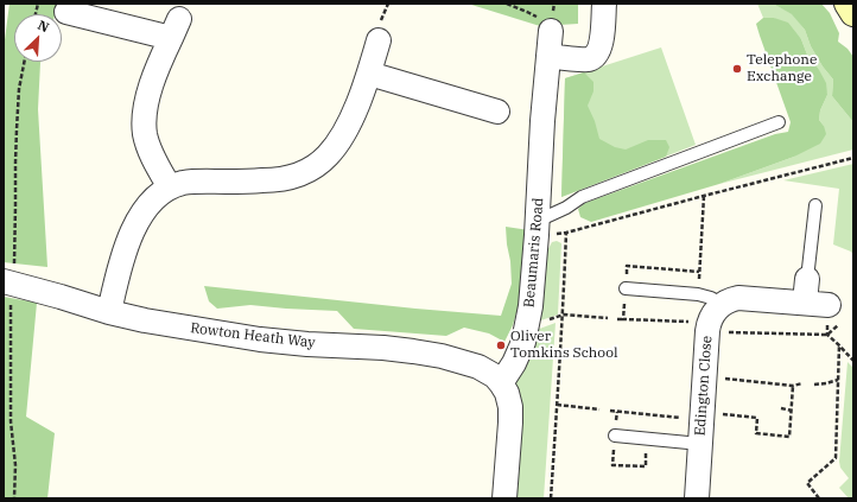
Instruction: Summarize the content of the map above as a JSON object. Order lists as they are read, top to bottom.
{
  "streets": {
    "street": ["Beaumaris Road", "Rowton Heath Way", "Edington Close"]
  },
  "crossings": [
    ["Beaumaris Road", "Rowton Heath Way"]
  ],
  "places": ["Telephone Exchange", "Oliver Tomkins School"],
  "north": "top right"
}
